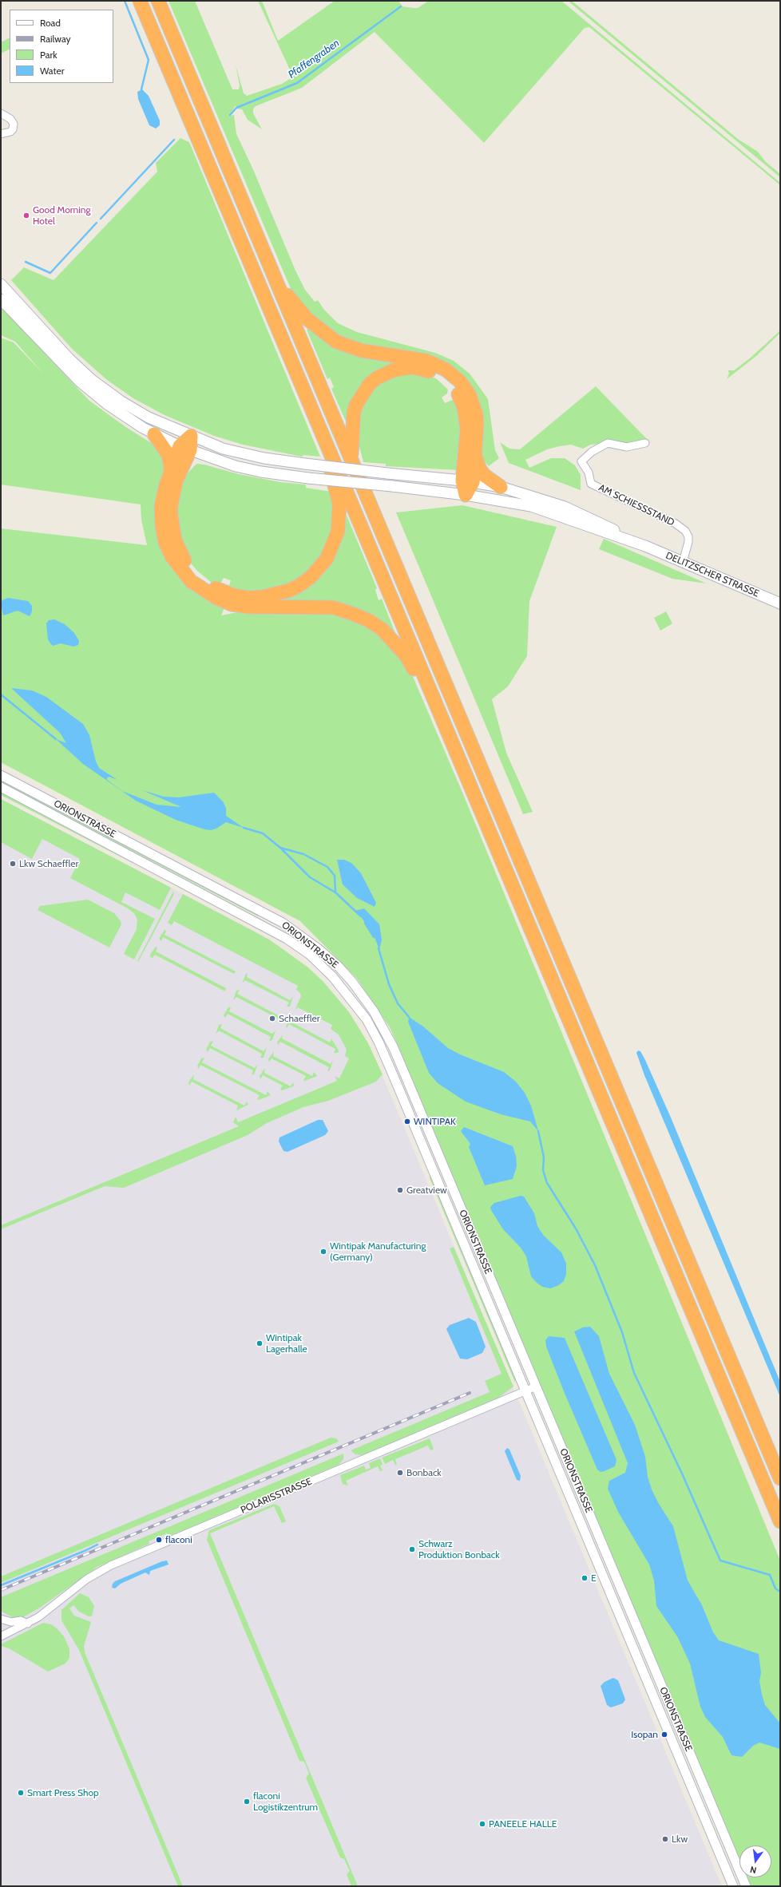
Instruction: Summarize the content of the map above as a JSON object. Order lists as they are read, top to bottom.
{
  "streets": {
    "main road": ["DELITZSCHER STRASSE"],
    "street": ["AM SCHIESSSTAND", "ORIONSTRASSE", "POLARISSTRASSE"]
  },
  "crossings": [
    ["AM SCHIESSSTAND", "DELITZSCHER STRASSE"],
    ["ORIONSTRASSE", "POLARISSTRASSE"]
  ],
  "water": ["Pfaffengraben"],
  "places": [
    "Good Morning Hotel",
    "Lkw Schaeffler",
    "Schaeffler",
    "WINTIPAK",
    "Greatview",
    "Wintipak Manufacturing (Germany)",
    "Wintipak Lagerhalle",
    "Bonback",
    "flaconi",
    "Schwarz Produktion Bonback",
    "E",
    "Isopan",
    "Smart Press Shop",
    "flaconi Logistikzentrum",
    "PANEELE HALLE",
    "Lkw"
  ],
  "legend": [
    "Road",
    "Railway",
    "Park",
    "Water"
  ],
  "north": "bottom"
}
